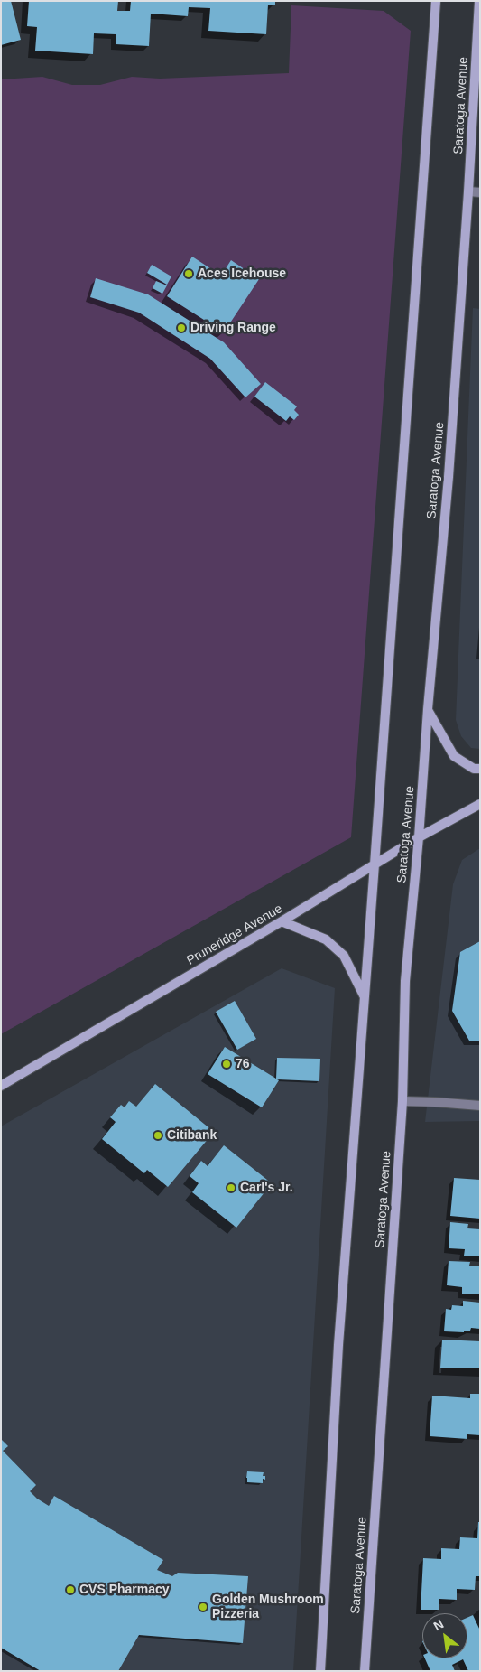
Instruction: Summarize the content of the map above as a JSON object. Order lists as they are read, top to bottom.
{
  "streets": {
    "main road": ["Saratoga Avenue", "Pruneridge Avenue"]
  },
  "crossings": [
    ["Saratoga Avenue", "Pruneridge Avenue"]
  ],
  "places": [
    "Aces Icehouse",
    "Driving Range",
    "76",
    "Citibank",
    "Carl's Jr.",
    "CVS Pharmacy",
    "Golden Mushroom Pizzeria"
  ],
  "north": "top left"
}
